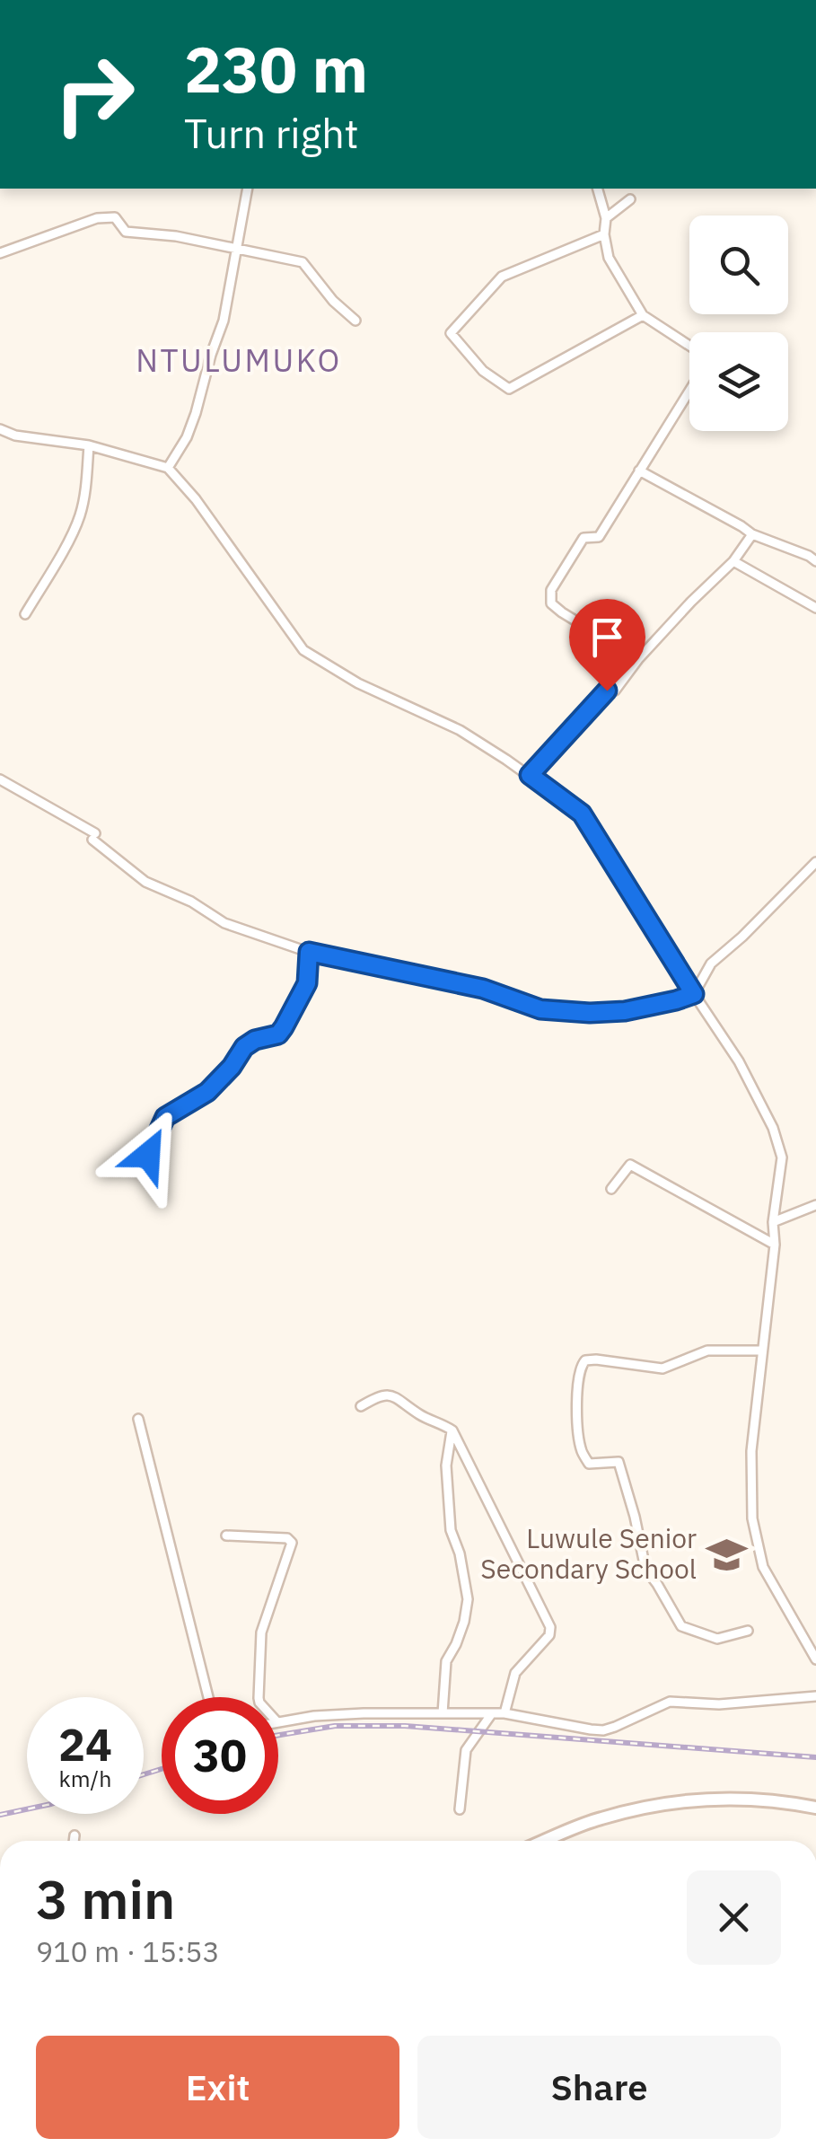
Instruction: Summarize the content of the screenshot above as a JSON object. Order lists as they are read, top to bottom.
{
  "districts": ["NTULUMUKO"],
  "places": {
    "school or university": ["Luwule Senior Secondary School"]
  },
  "page": {
    "turn": ["230 m", "Turn right"],
    "speed": "24 km/h",
    "limit": "30",
    "heading": ["3 min", "910 m · 15:53"],
    "buttons": ["Exit", "Share"]
  }
}
